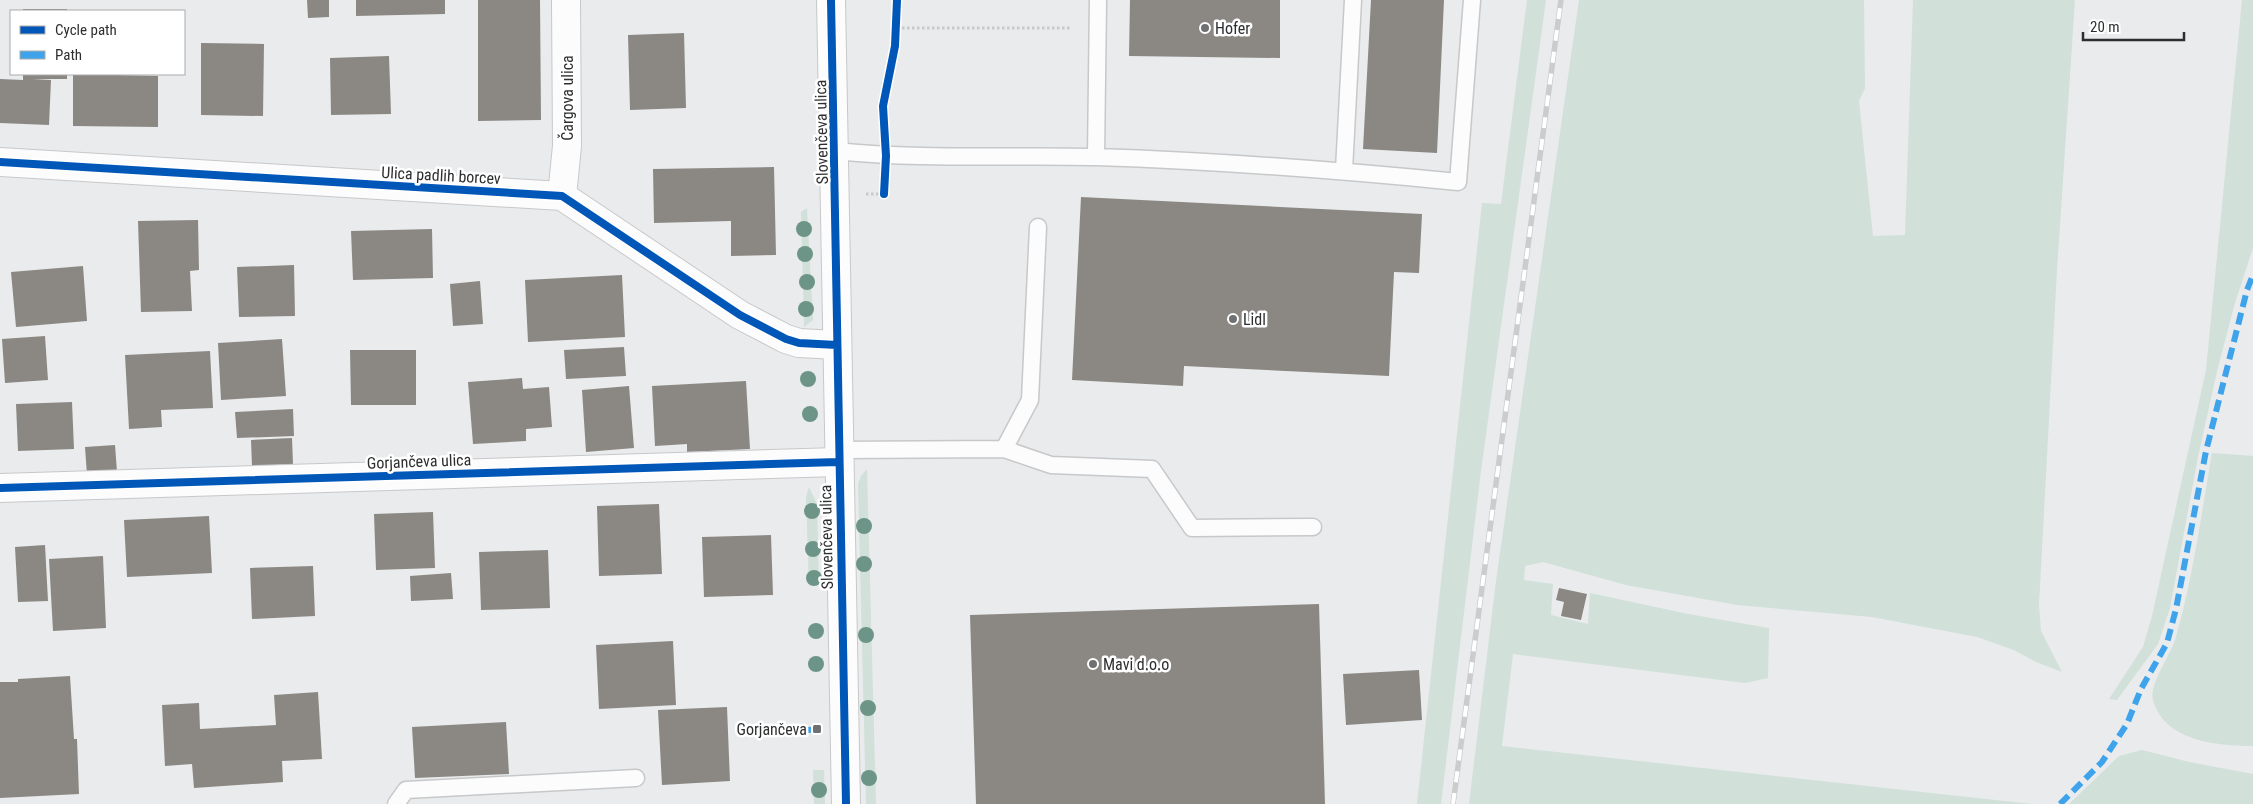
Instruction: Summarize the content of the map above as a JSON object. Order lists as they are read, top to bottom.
{
  "streets": {
    "street": [
      "Čargova ulica",
      "Slovenčeva ulica",
      "Ulica padlih borcev",
      "Gorjančeva ulica"
    ]
  },
  "crossings": [
    ["Čargova ulica", "Ulica padlih borcev"],
    ["Slovenčeva ulica", "Gorjančeva ulica"]
  ],
  "places": {
    "other": ["Hofer", "Lidl", "Mavi d.o.o"],
    "transit": ["Gorjančeva"]
  },
  "legend": ["Cycle path", "Path"],
  "scale_bar": "20 m"
}
